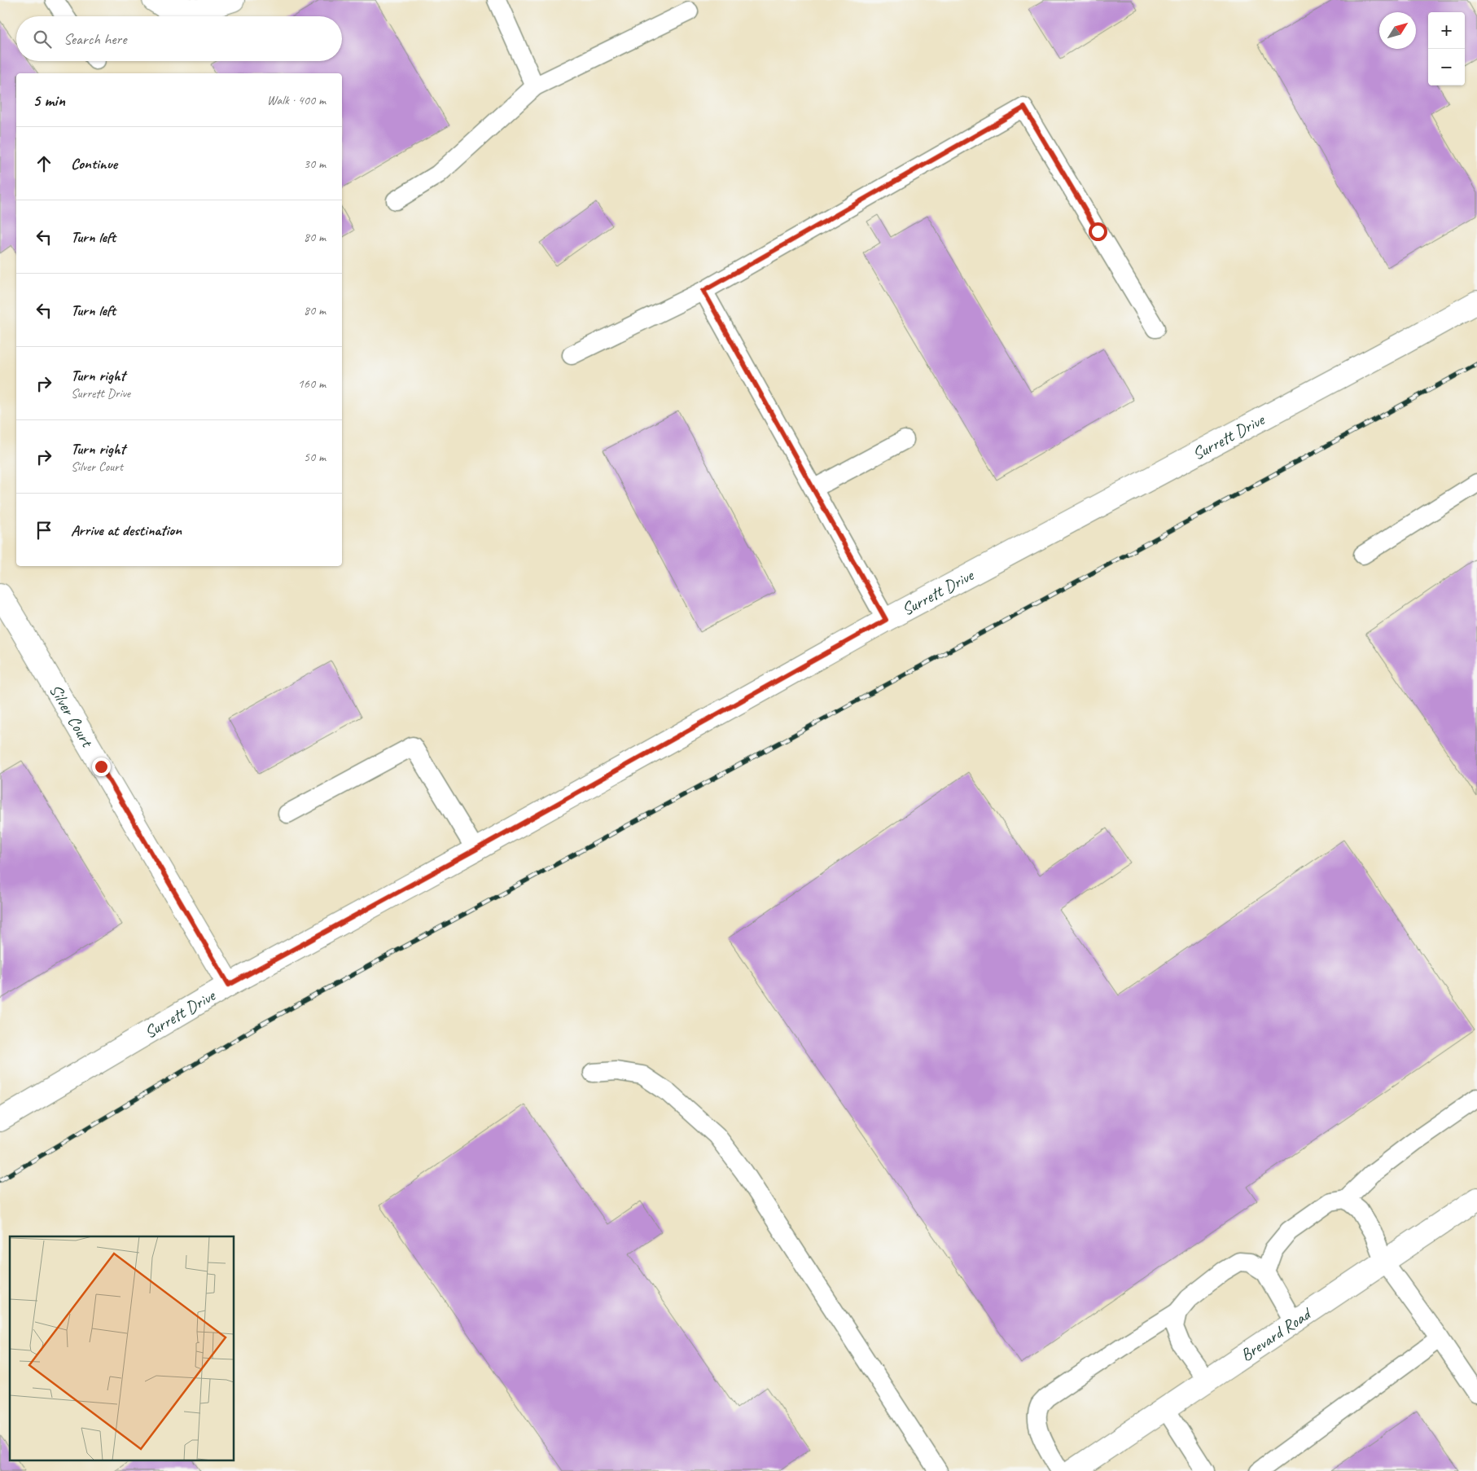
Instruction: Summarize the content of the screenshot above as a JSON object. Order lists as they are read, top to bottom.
{
  "streets": {
    "street": ["Surrett Drive", "Silver Court", "Brevard Road"]
  },
  "crossings": [
    ["Surrett Drive", "Silver Court"]
  ],
  "north": "top right",
  "page": {
    "map_buttons": ["+", "−"],
    "search": "Search here",
    "heading": ["5 min", "Walk · 400 m"],
    "list": [
      ["Continue", "30 m"],
      ["Turn left", "80 m"],
      ["Turn left", "80 m"],
      ["Turn right", "Surrett Drive", "160 m"],
      ["Turn right", "Silver Court", "50 m"],
      "Arrive at destination"
    ]
  }
}
